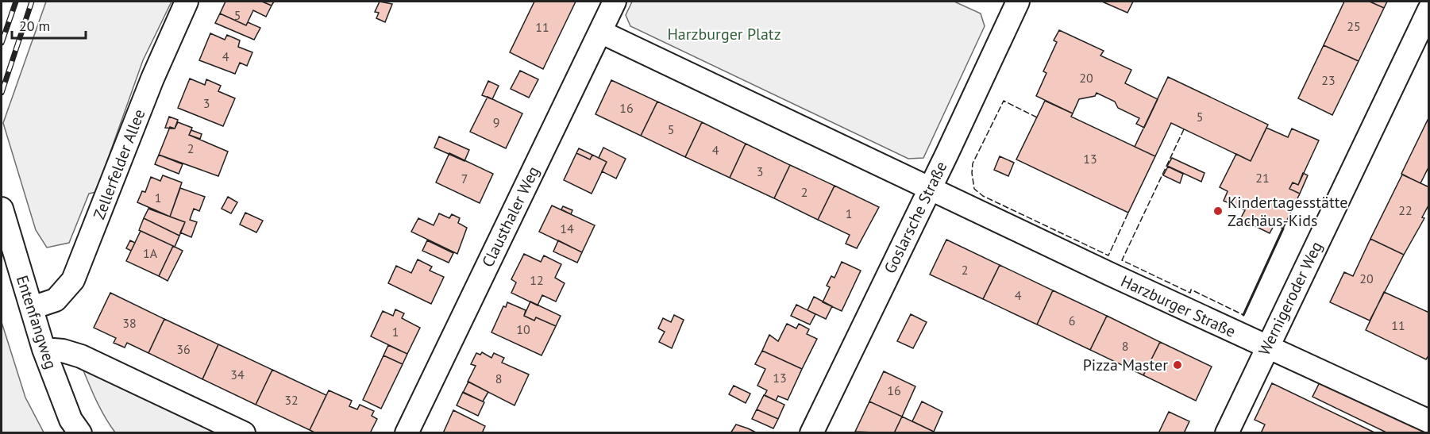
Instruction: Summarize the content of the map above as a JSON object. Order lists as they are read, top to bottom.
{
  "streets": {
    "street": [
      "Zellerfelder Allee",
      "Clausthaler Weg",
      "Goslarsche Straße",
      "Wernigeroder Weg",
      "Harzburger Straße",
      "Entenfangweg"
    ]
  },
  "crossings": [
    ["Zellerfelder Allee", "Entenfangweg"],
    ["Goslarsche Straße", "Harzburger Straße"],
    ["Wernigeroder Weg", "Harzburger Straße"]
  ],
  "parks": ["Harzburger Platz"],
  "places": ["Kindertagesstätte Zachäus-Kids", "Pizza Master"],
  "house_numbers": [
    "5",
    "25",
    "11",
    "4",
    "20",
    "23",
    "3",
    "16",
    "5",
    "9",
    "5",
    "2",
    "4",
    "13",
    "3",
    "21",
    "7",
    "2",
    "1",
    "22",
    "1",
    "14",
    "1A",
    "2",
    "20",
    "12",
    "4",
    "6",
    "38",
    "11",
    "10",
    "1",
    "8",
    "36",
    "34",
    "13",
    "8",
    "16",
    "32"
  ],
  "scale_bar": "20 m"
}
